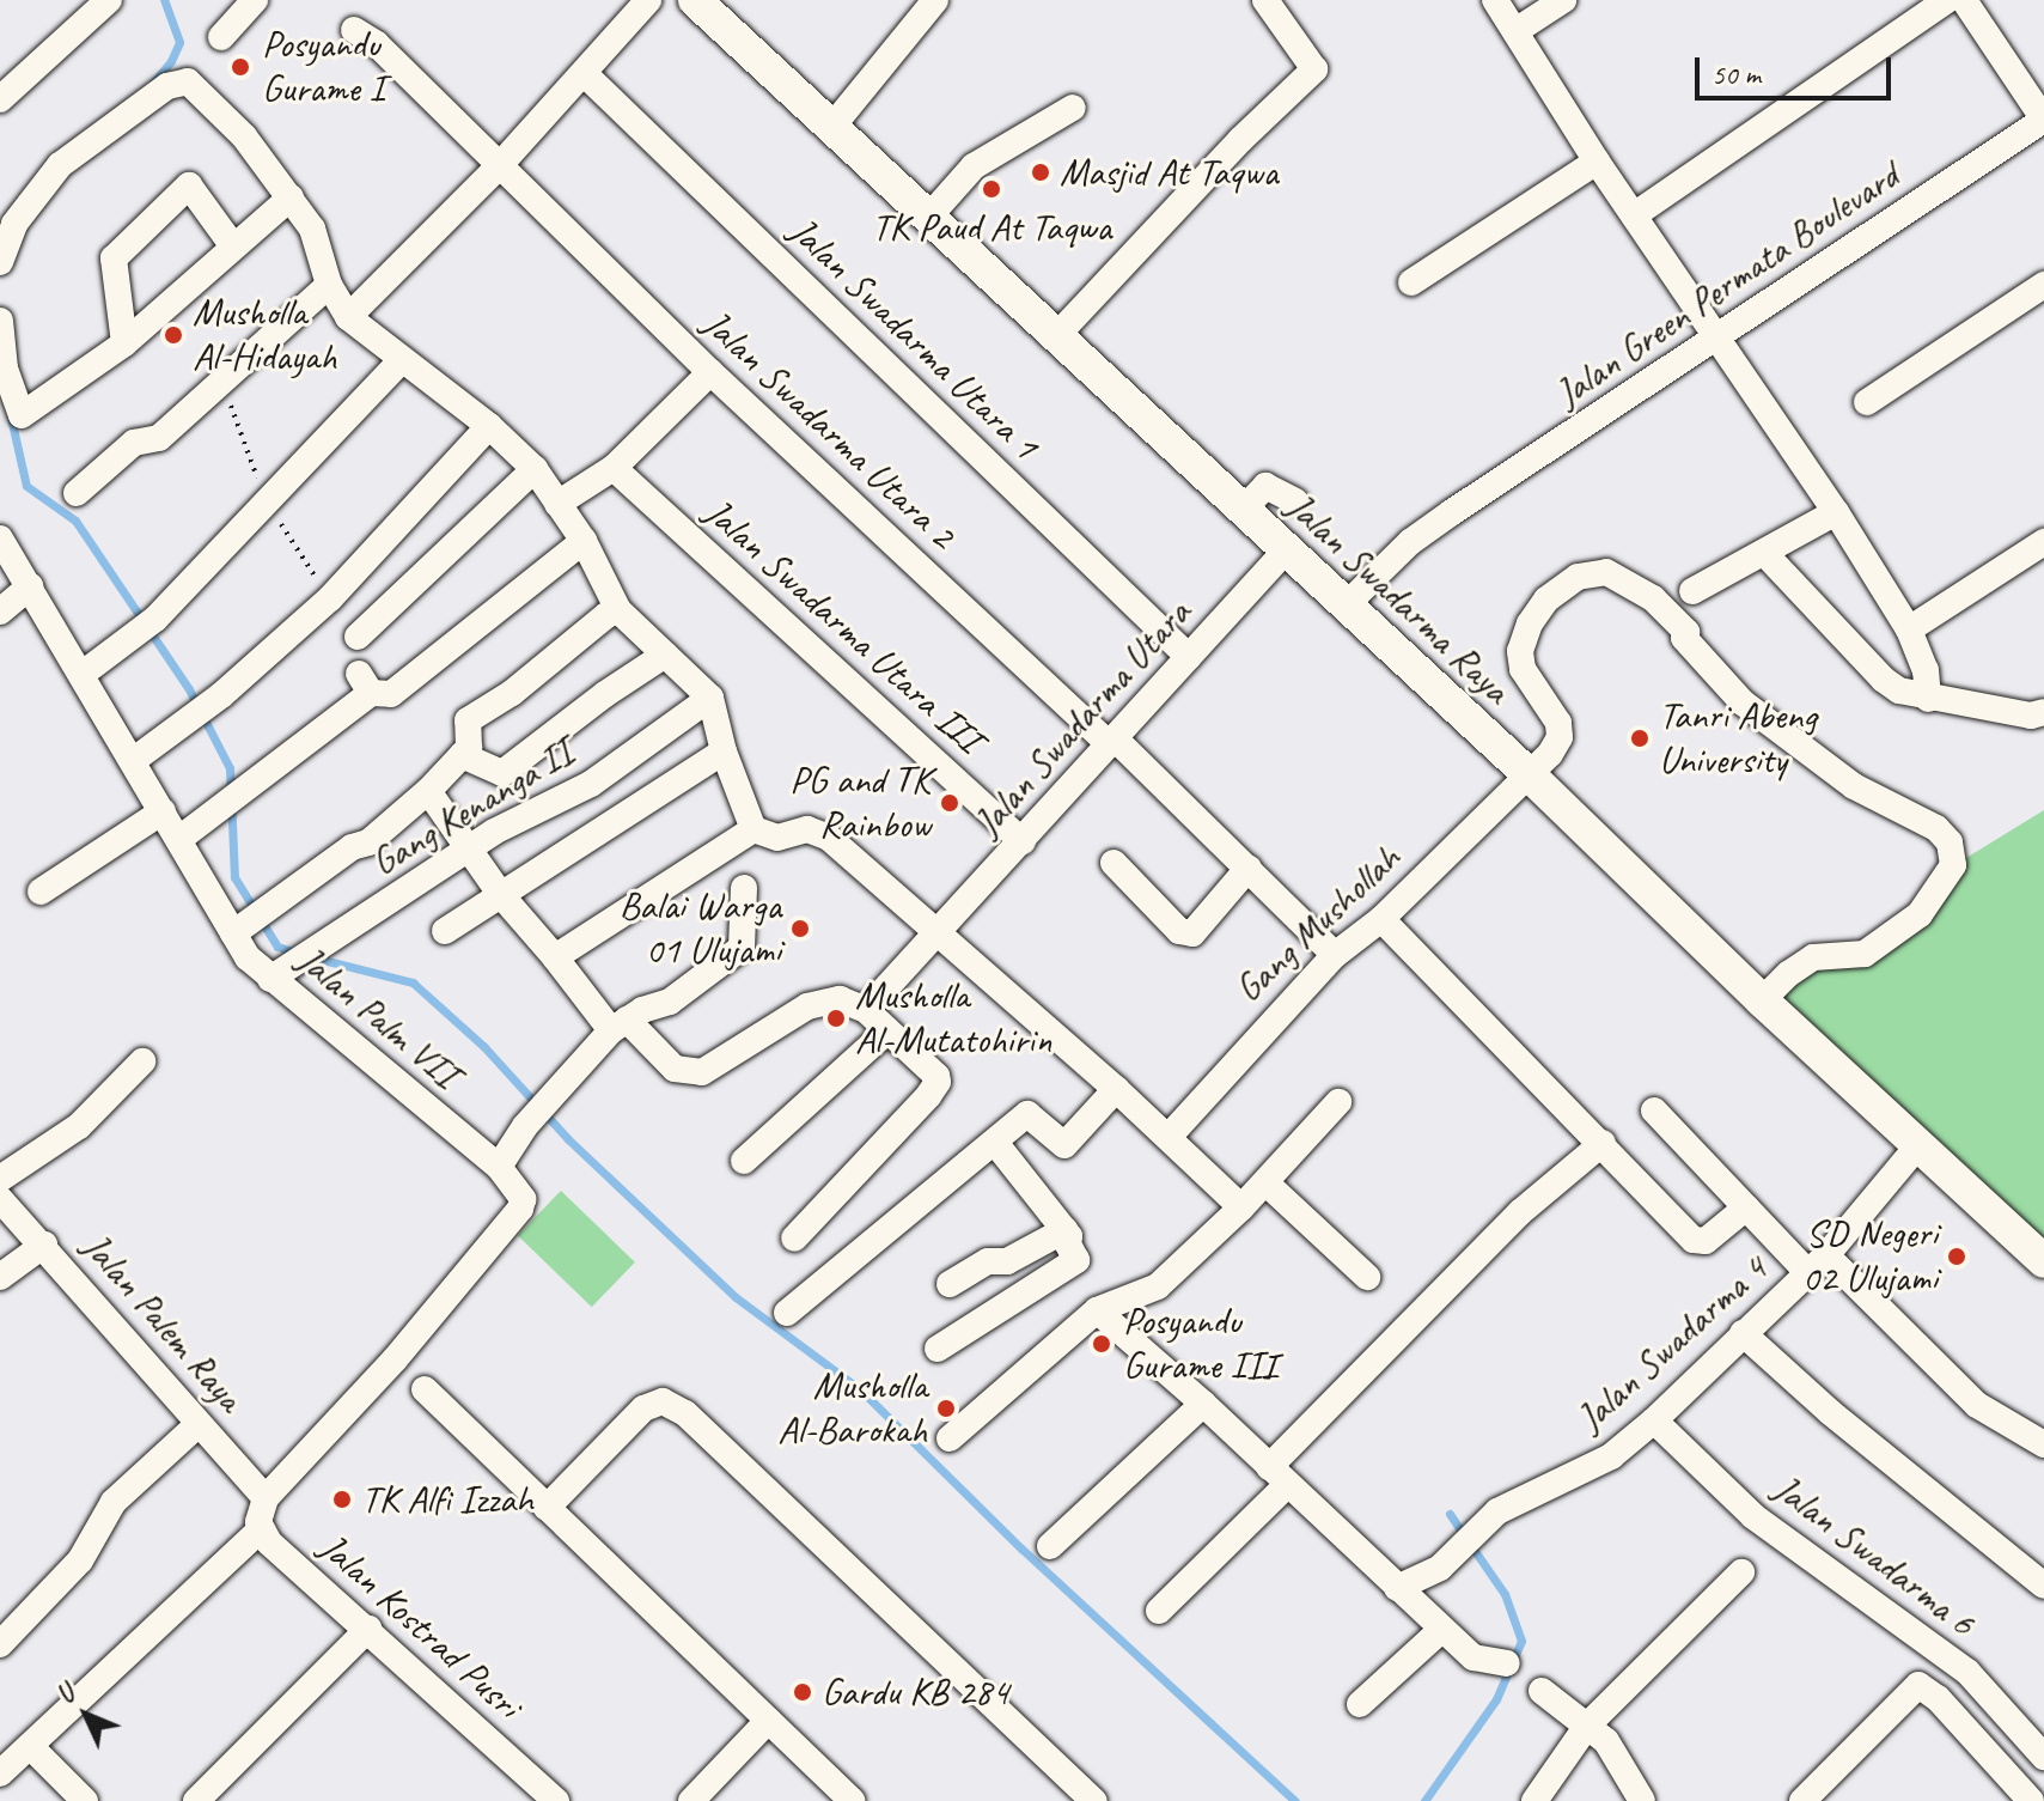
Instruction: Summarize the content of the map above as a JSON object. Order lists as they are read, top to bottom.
{
  "streets": {
    "main road": ["Jalan Swadarma Raya"],
    "street": [
      "Jalan Green Permata Boulevard",
      "Jalan Swadarma Utara 1",
      "Jalan Swadarma Utara 2",
      "Jalan Swadarma Utara III",
      "Jalan Swadarma Utara",
      "Gang Kenanga II",
      "Gang Mushollah",
      "Jalan Palm VII",
      "Jalan Palem Raya",
      "Jalan Swadarma 4",
      "Jalan Swadarma 6",
      "Jalan Kostrad Pusri"
    ]
  },
  "crossings": [
    ["Jalan Green Permata Boulevard", "Jalan Swadarma Raya"],
    ["Jalan Swadarma Utara 1", "Jalan Swadarma Utara"],
    ["Jalan Swadarma Utara 2", "Jalan Swadarma Utara"],
    ["Jalan Swadarma Utara 2", "Gang Mushollah"],
    ["Jalan Swadarma Raya", "Jalan Swadarma Utara"],
    ["Jalan Swadarma Raya", "Gang Mushollah"],
    ["Jalan Swadarma Raya", "Jalan Swadarma 4"],
    ["Jalan Swadarma Utara III", "Jalan Swadarma Utara"],
    ["Gang Kenanga II", "Jalan Palm VII"],
    ["Jalan Palm VII", "Jalan Palem Raya"],
    ["Jalan Swadarma 4", "Jalan Swadarma 6"]
  ],
  "places": [
    "Posyandu Gurame I",
    "Masjid At Taqwa",
    "TK Paud At Taqwa",
    "Musholla Al-Hidayah",
    "Tanri Abeng University",
    "PG and TK Rainbow",
    "Balai Warga 01 Ulujami",
    "Musholla Al-Mutatohirin",
    "SD Negeri 02 Ulujami",
    "Posyandu Gurame III",
    "Musholla Al-Barokah",
    "TK Alfi Izzah",
    "Gardu KB 284"
  ],
  "scale_bar": "50 m",
  "north": "top left"
}
